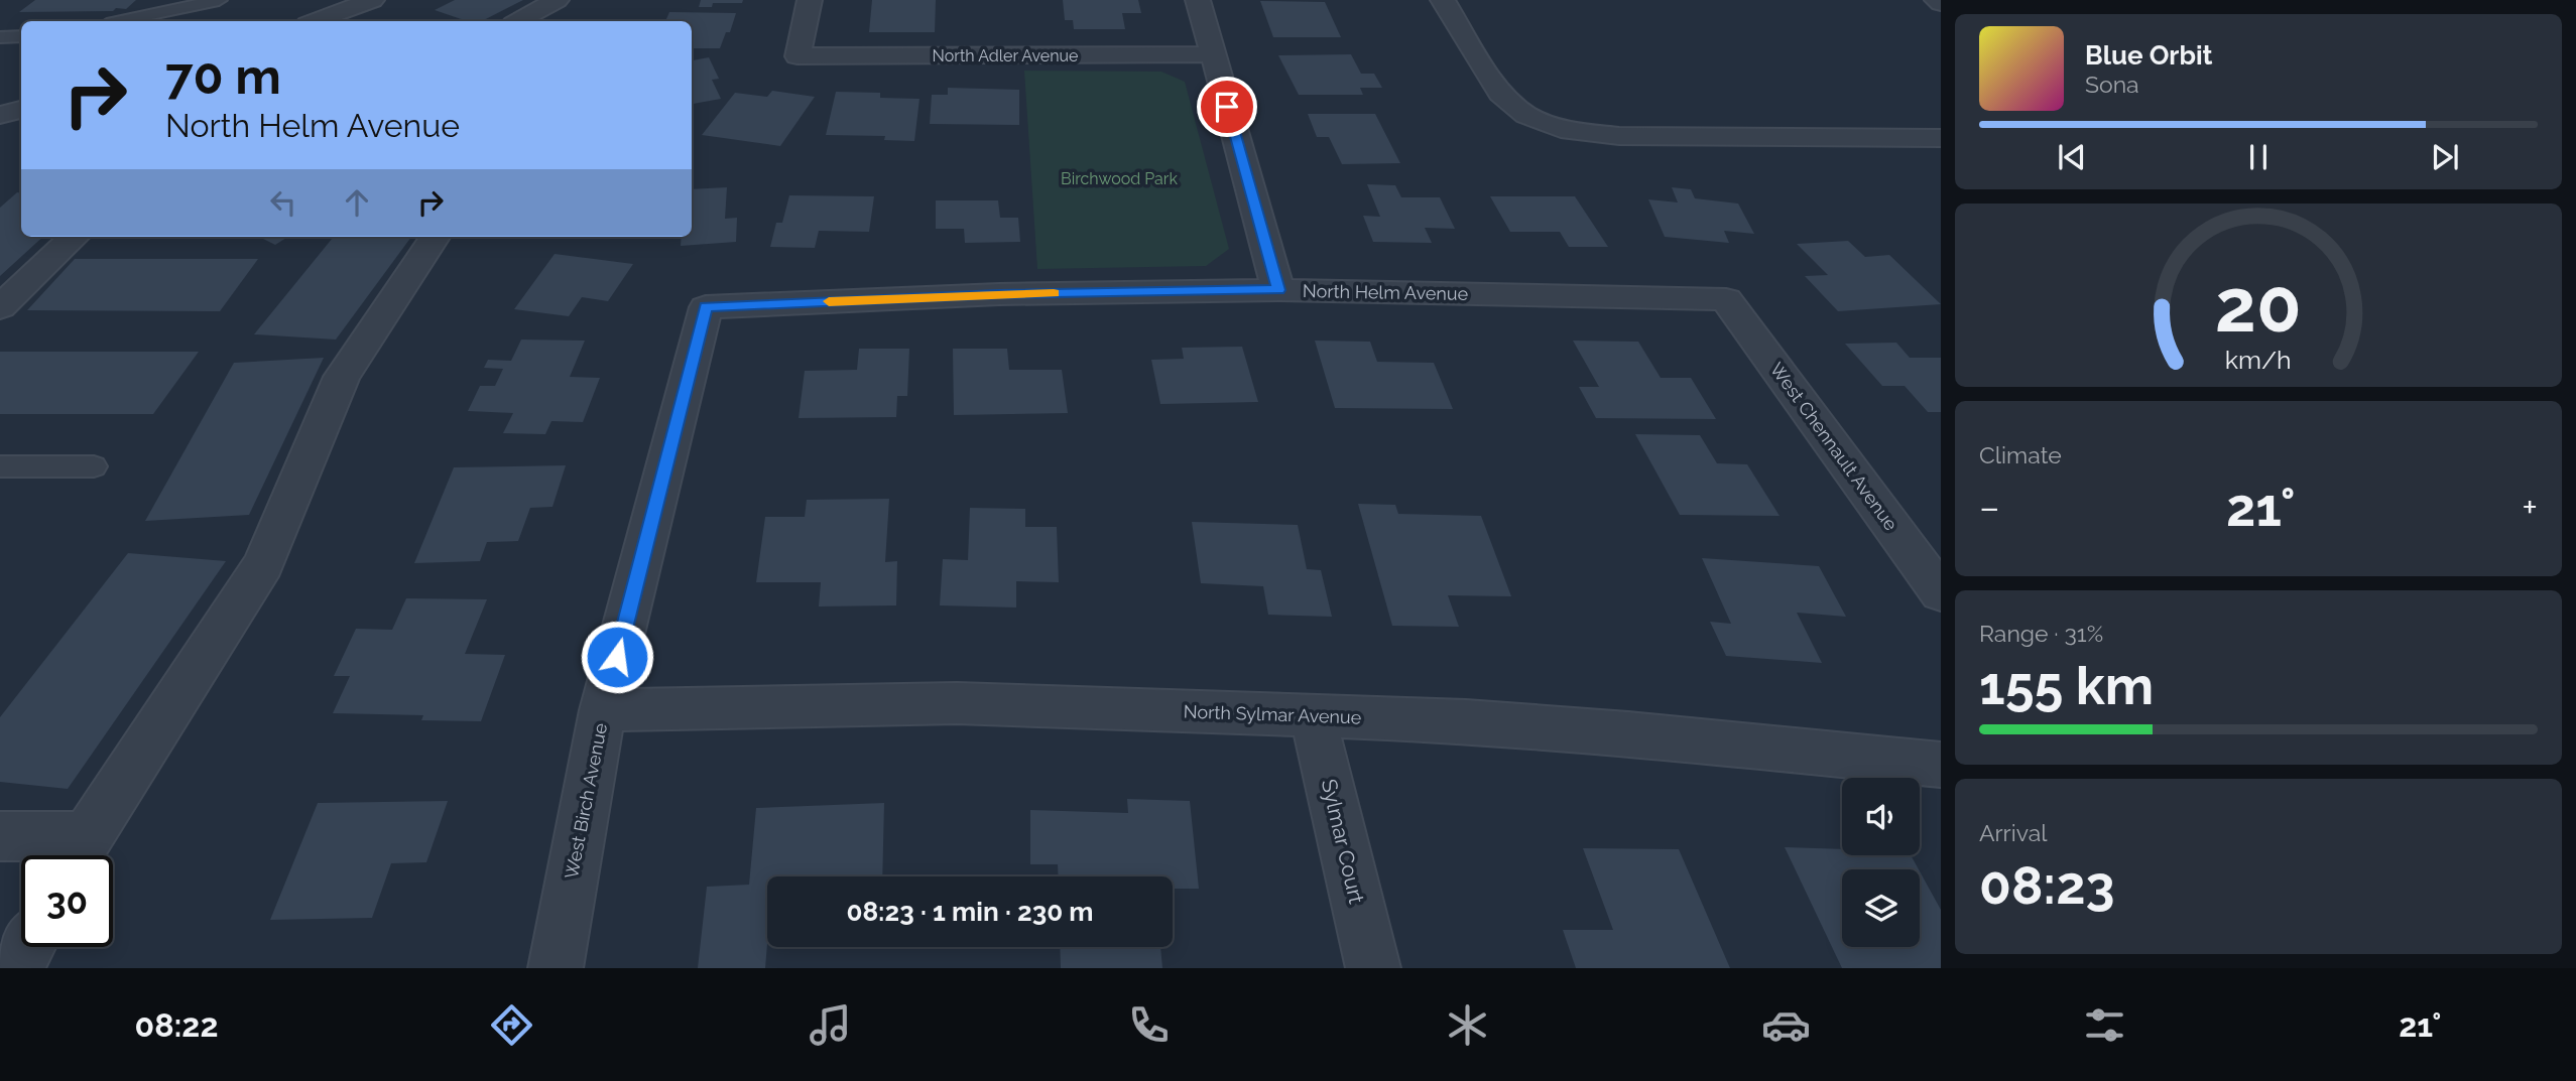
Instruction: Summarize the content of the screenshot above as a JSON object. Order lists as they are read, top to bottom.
{
  "streets": {
    "street": [
      "North Adler Avenue",
      "North Helm Avenue",
      "West Chennault Avenue",
      "North Sylmar Avenue",
      "West Birch Avenue",
      "Sylmar Court"
    ]
  },
  "crossings": [
    ["North Helm Avenue", "West Chennault Avenue"],
    ["North Helm Avenue", "West Birch Avenue"],
    ["North Sylmar Avenue", "West Birch Avenue"],
    ["North Sylmar Avenue", "Sylmar Court"]
  ],
  "parks": ["Birchwood Park"],
  "page": {
    "turn": ["70 m", "North Helm Avenue"],
    "song": ["Blue Orbit", "Sona"],
    "tile": [
      "Climate",
      ["Range · 31%", "155 km"],
      ["Arrival", "08:23"]
    ],
    "heat": ["−", "21°", "+"],
    "limit": "30",
    "trip": "08:23 · 1 min · 230 m",
    "tabs": ["08:22", "21°"],
    "gauge": ["20", "km/h"]
  }
}
